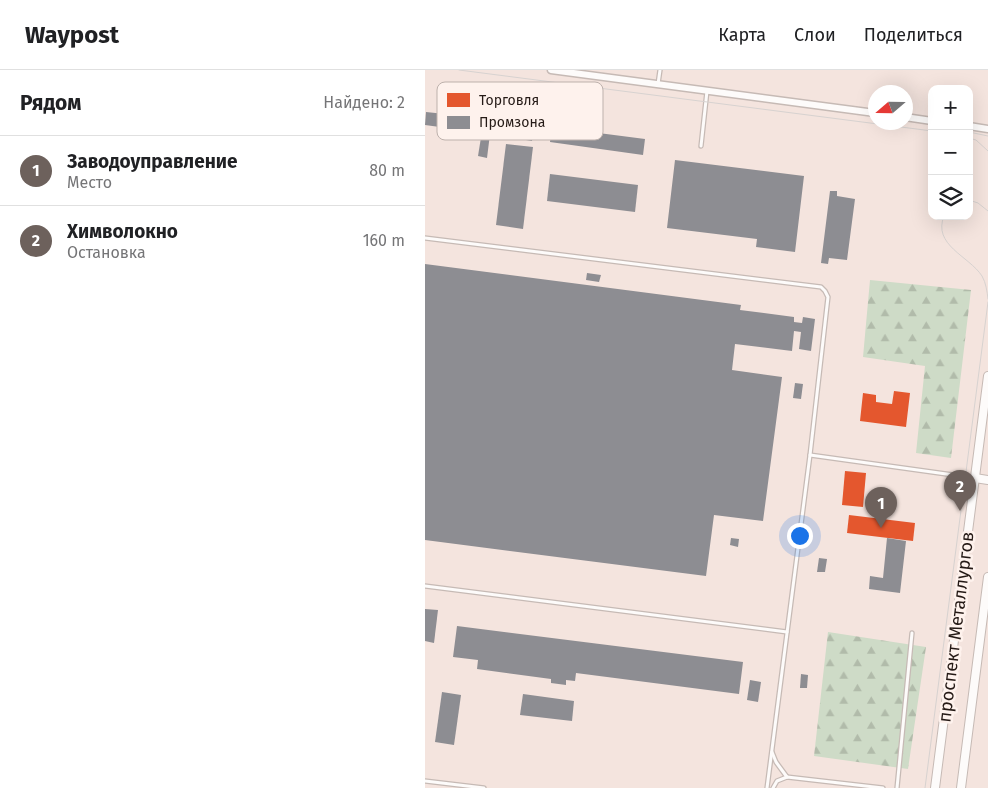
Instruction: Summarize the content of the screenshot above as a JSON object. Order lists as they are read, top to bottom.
{
  "streets": {
    "street": ["проспект Металлургов"]
  },
  "legend": ["Торговля", "Промзона"],
  "north": "left",
  "page": {
    "header": "Waypost",
    "nav": ["Карта", "Слои", "Поделиться"],
    "heading": ["Рядом", "Найдено: 2"],
    "map_buttons": ["+", "−"],
    "list": [
      {
        "mark": "1",
        "name": "Заводоуправление",
        "note": "Место",
        "value": "80 m"
      },
      {
        "mark": "2",
        "name": "Химволокно",
        "note": "Остановка",
        "value": "160 m"
      }
    ],
    "pins": ["2", "1"]
  }
}
